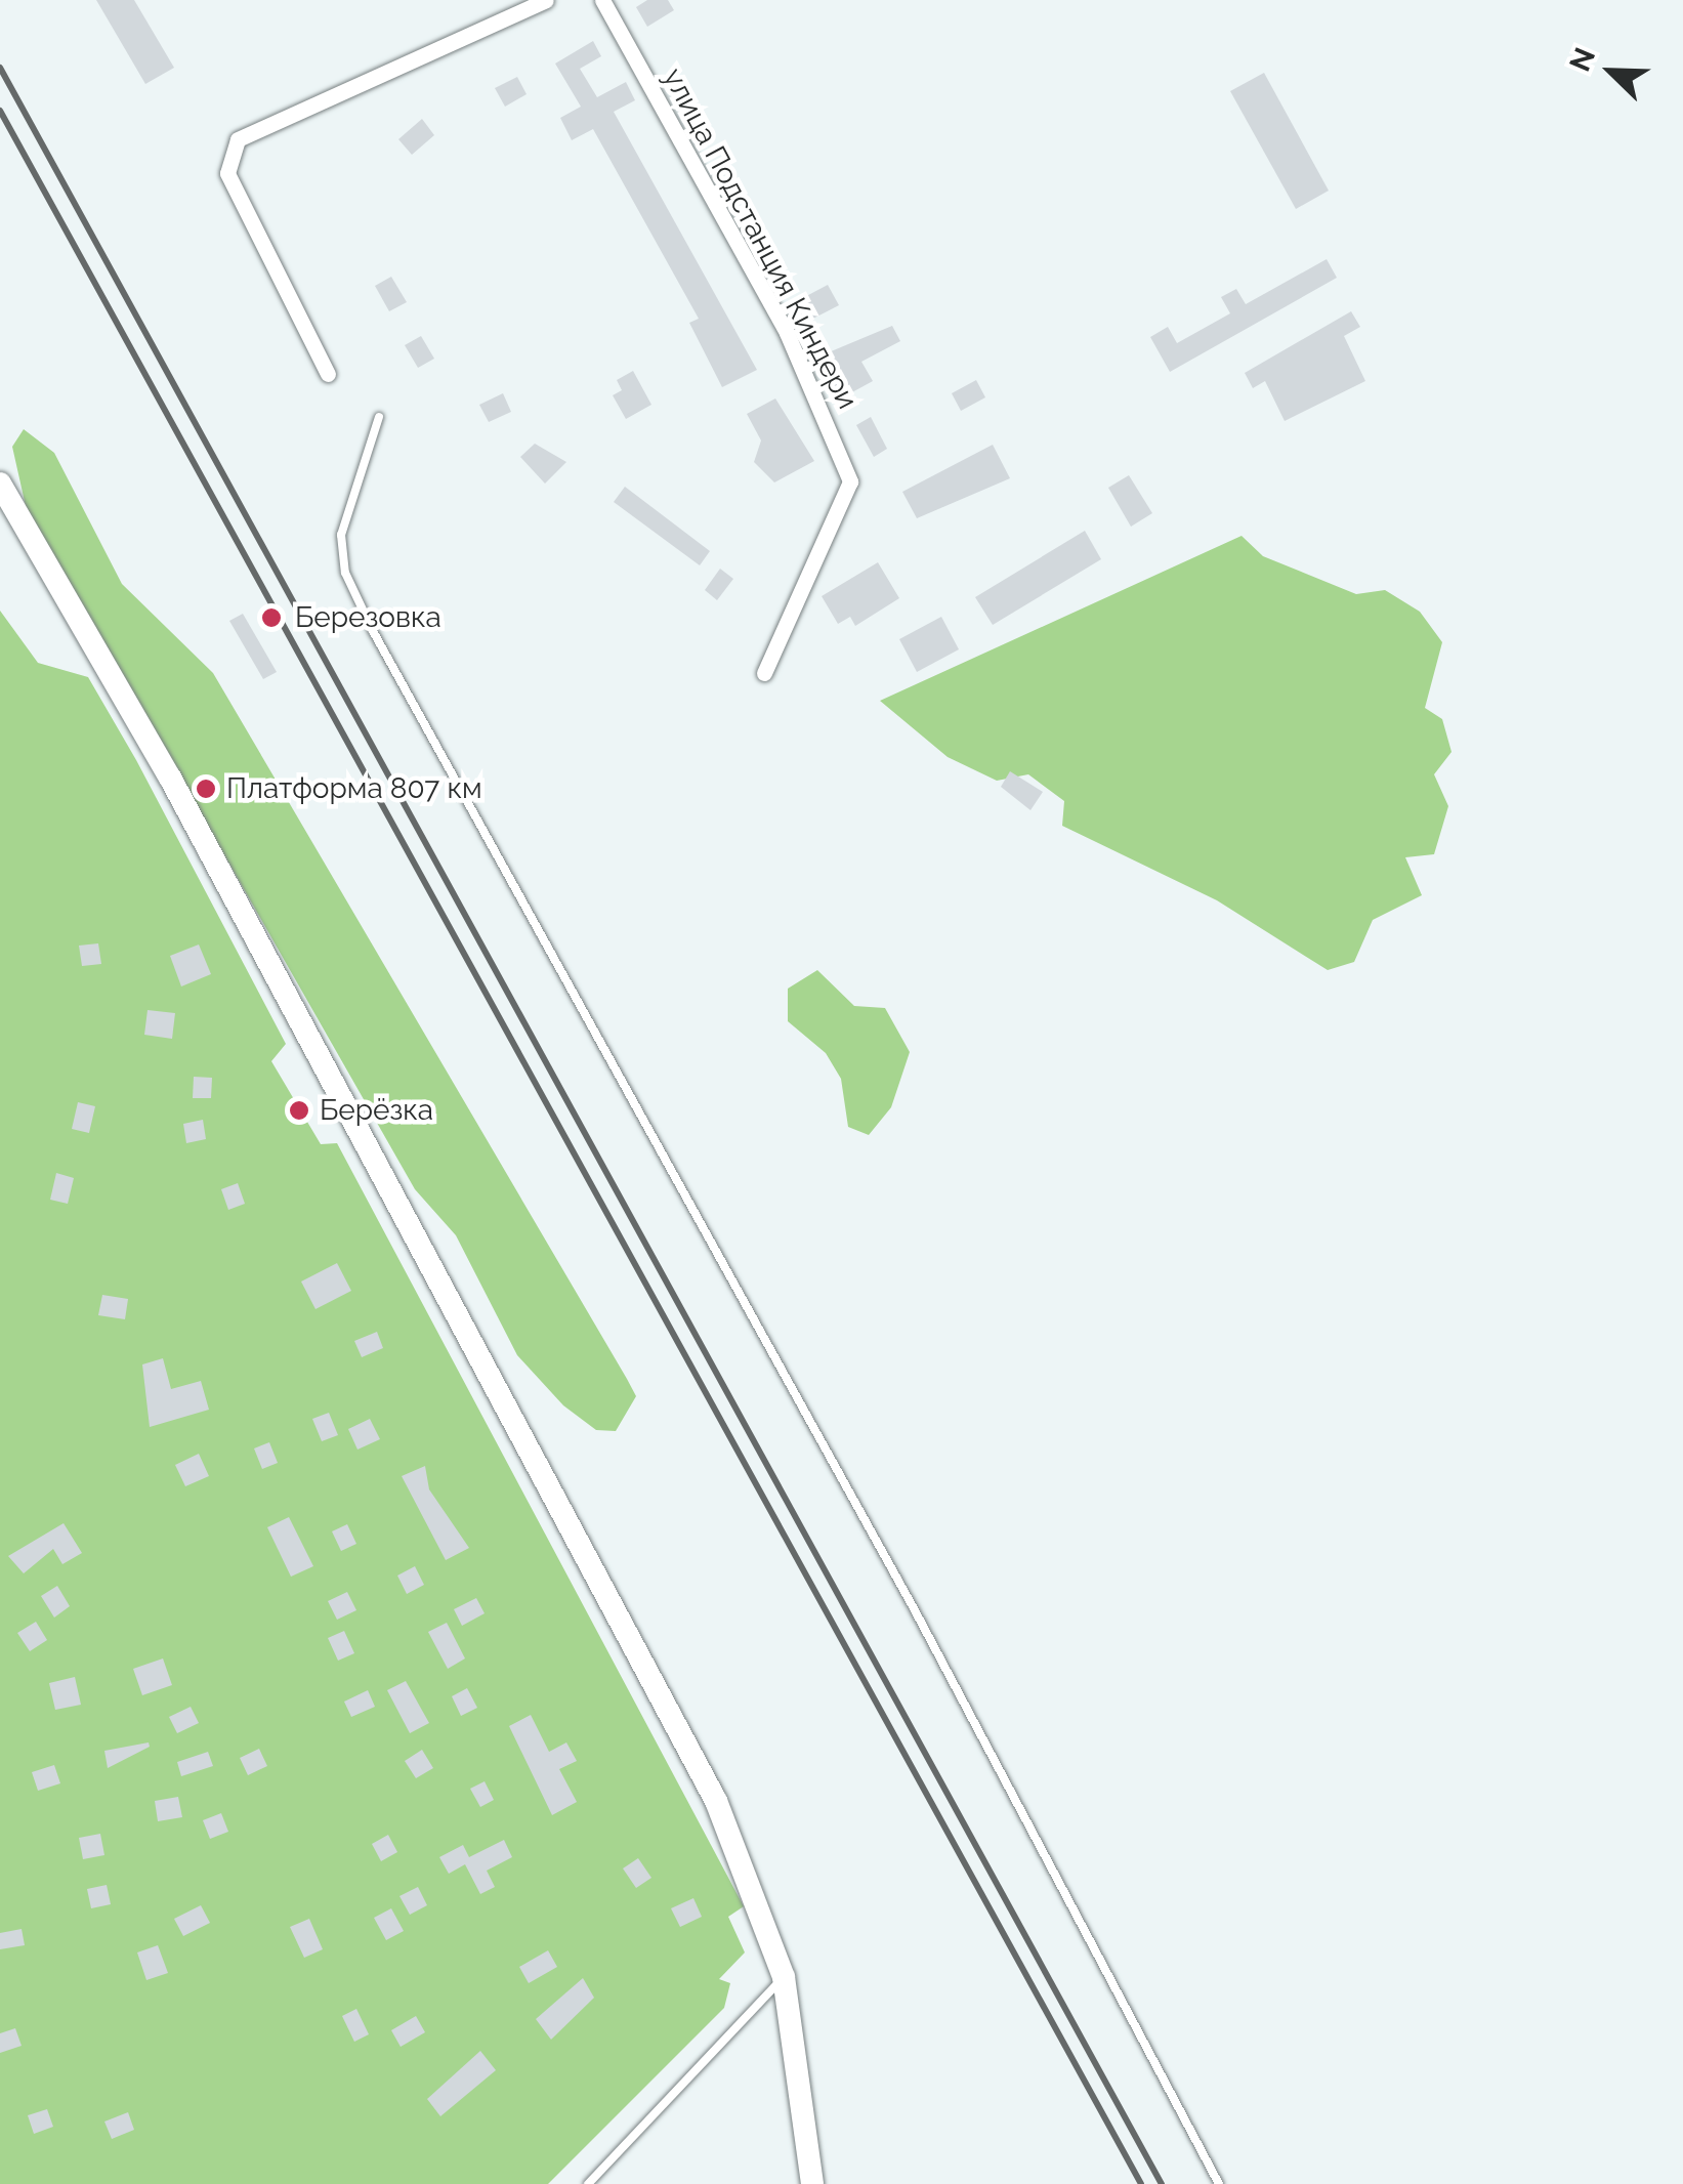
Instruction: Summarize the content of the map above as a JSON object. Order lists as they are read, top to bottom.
{
  "streets": {
    "street": ["улица Подстанция Киндери"]
  },
  "places": ["Березовка", "Платформа 807 км", "Берёзка"],
  "north": "top left"
}
